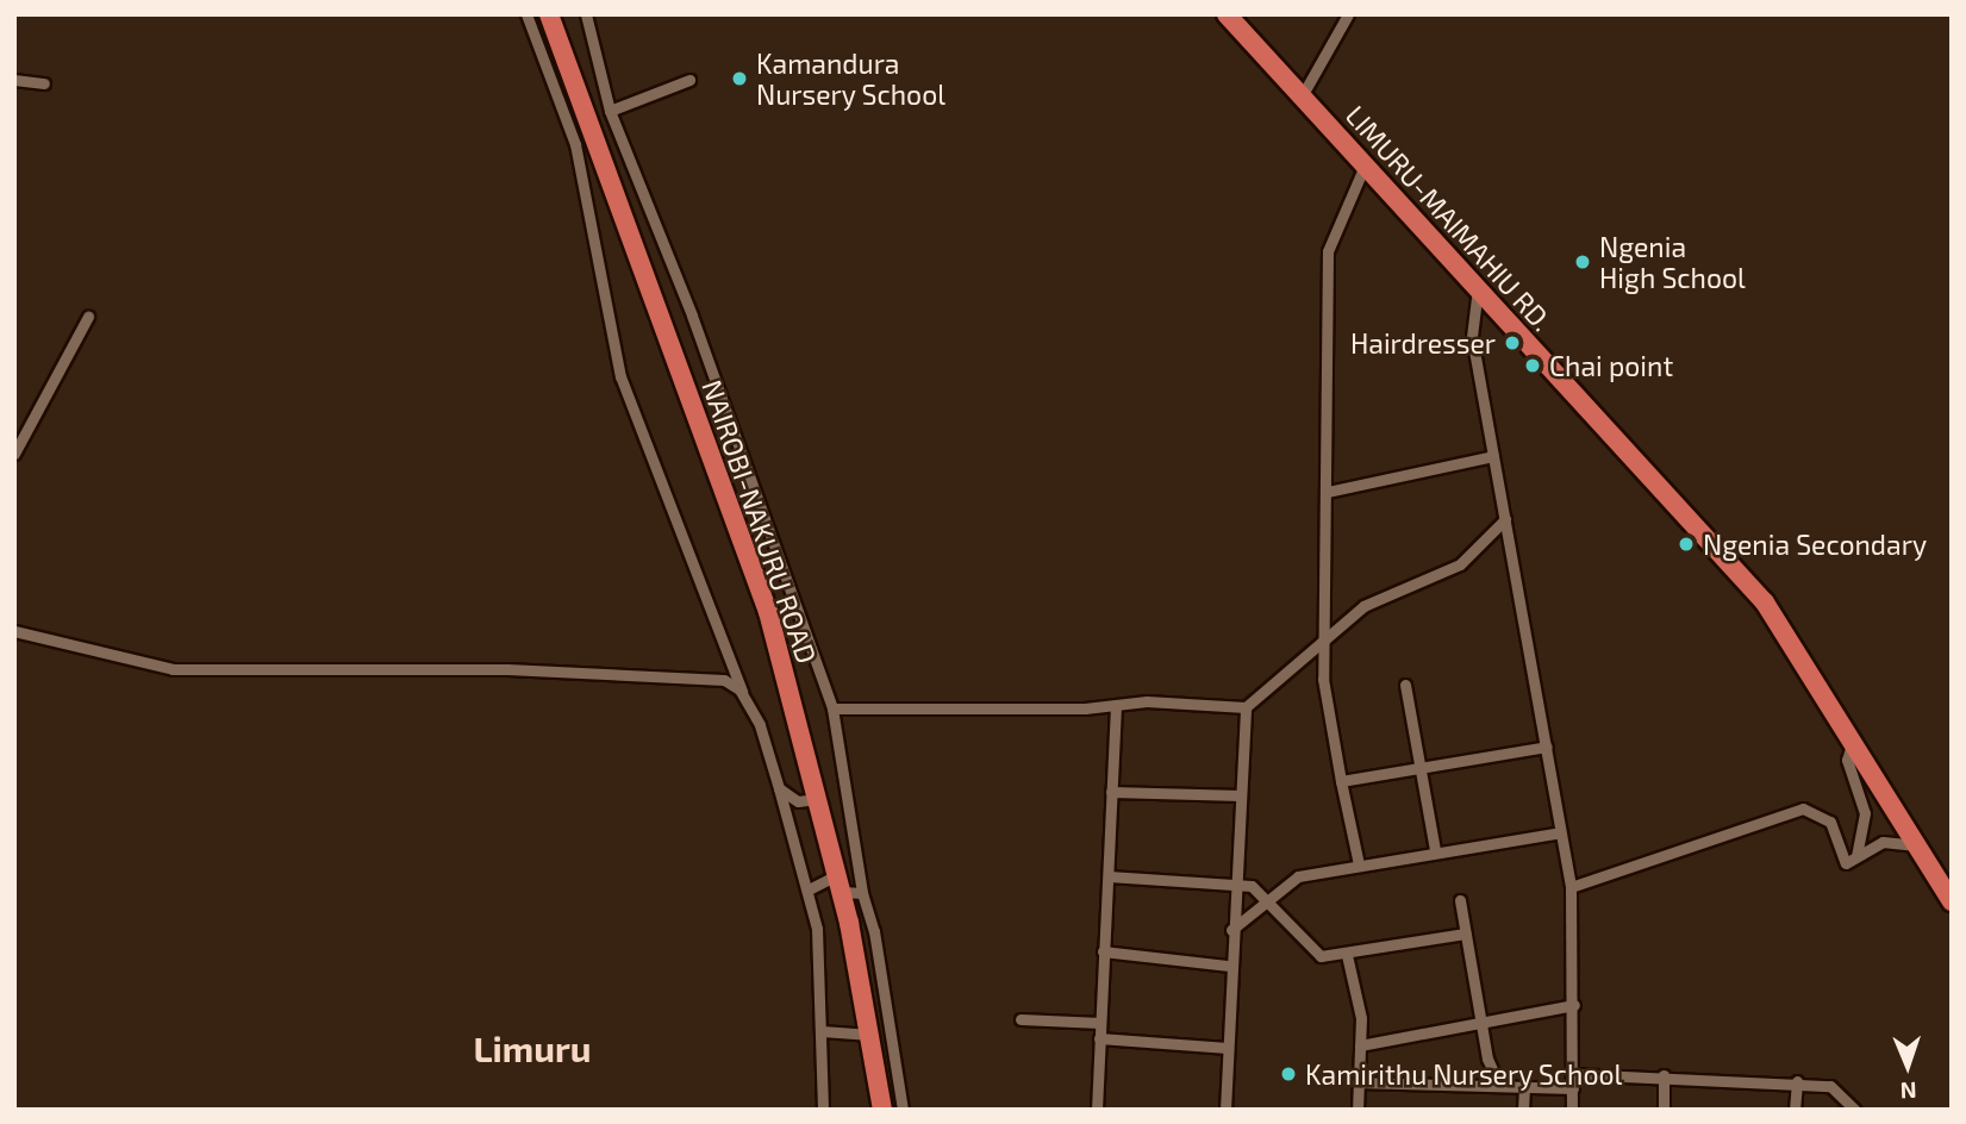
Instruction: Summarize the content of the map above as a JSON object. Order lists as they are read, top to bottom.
{
  "streets": {
    "highway": ["LIMURU-MAIMAHIU RD.", "NAIROBI-NAKURU ROAD"]
  },
  "districts": ["Limuru"],
  "places": [
    "Kamandura Nursery School",
    "Ngenia High School",
    "Hairdresser",
    "Chai point",
    "Ngenia Secondary",
    "Kamirithu Nursery School"
  ],
  "north": "bottom"
}
